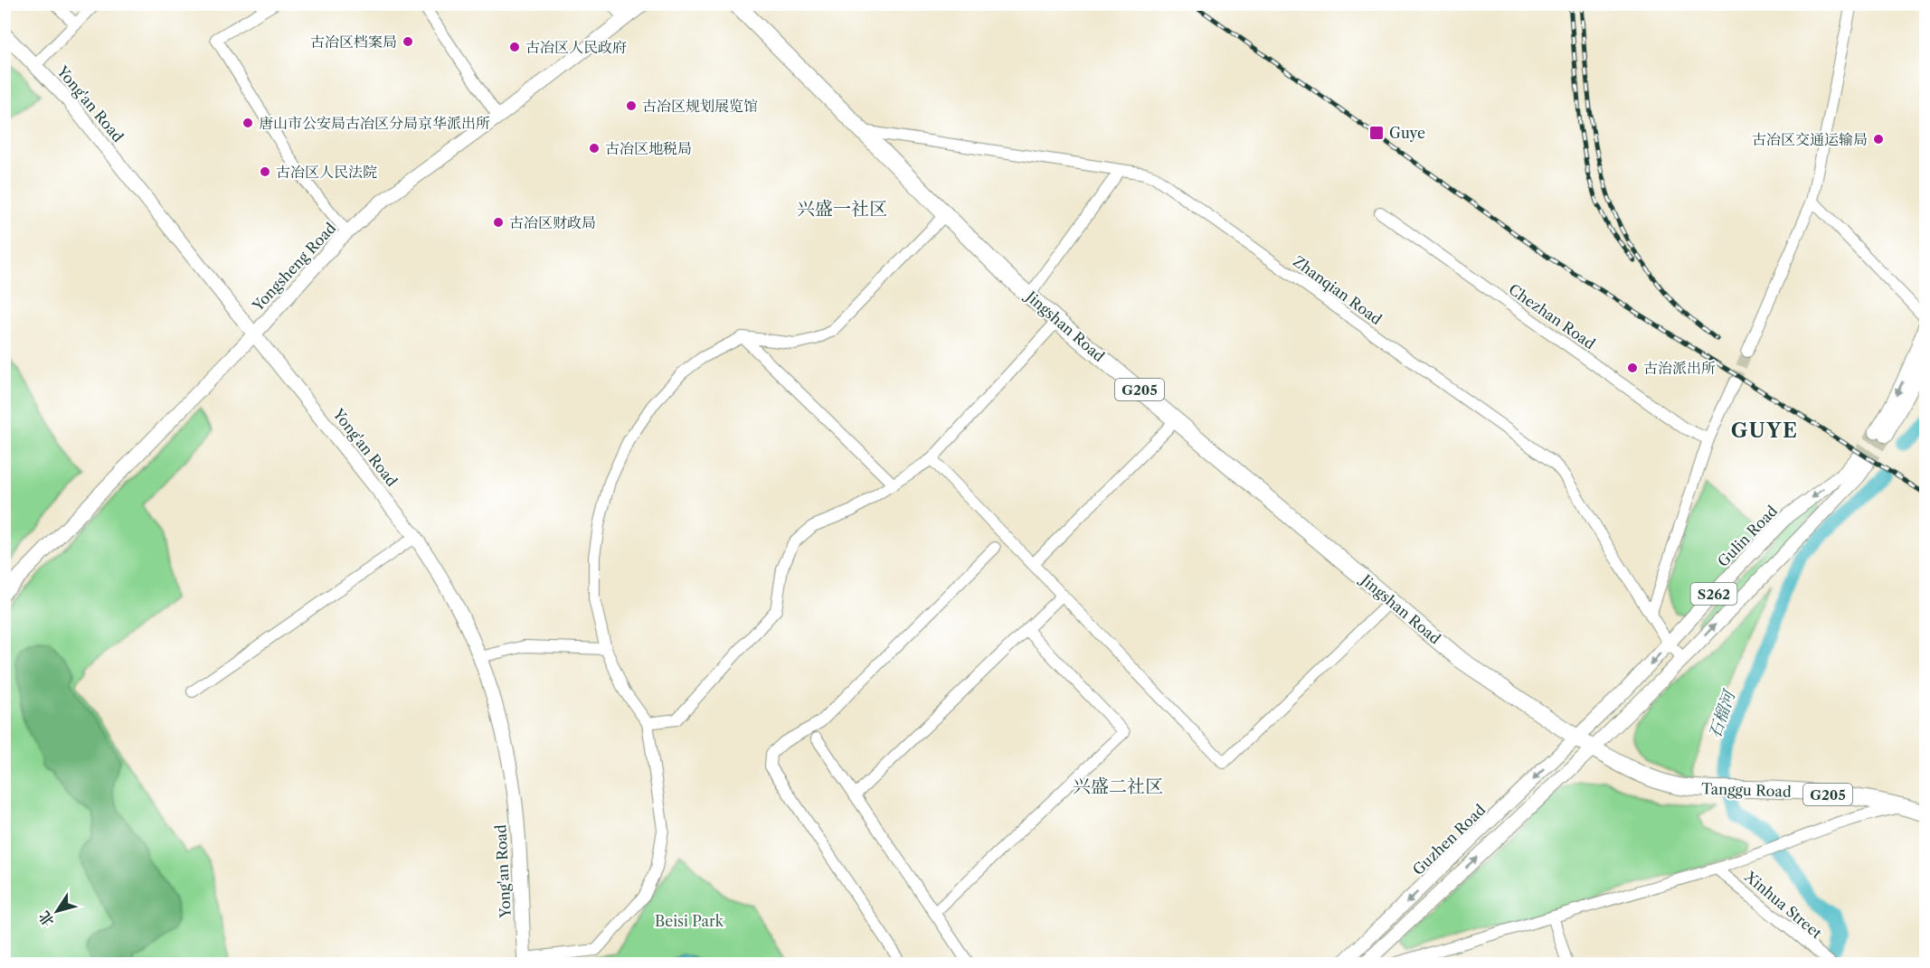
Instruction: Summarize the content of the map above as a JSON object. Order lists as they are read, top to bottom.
{
  "streets": {
    "highway": ["Jingshan Road", "G205", "Tanggu Road"],
    "main road": [
      "Yong'an Road",
      "Yongsheng Road",
      "Gulin Road",
      "S262",
      "Guzhen Road"
    ],
    "street": ["Zhanqian Road", "Chezhan Road", "Xinhua Street"]
  },
  "crossings": [
    ["Yong'an Road", "Yongsheng Road"],
    ["Zhanqian Road", "Jingshan Road"],
    ["Zhanqian Road", "Gulin Road"],
    ["Jingshan Road", "Gulin Road"],
    ["Jingshan Road", "Tanggu Road"],
    ["Jingshan Road", "Guzhen Road"],
    ["Gulin Road", "S262"],
    ["Gulin Road", "Tanggu Road"],
    ["Gulin Road", "Guzhen Road"],
    ["S262", "Tanggu Road"],
    ["Tanggu Road", "Guzhen Road"]
  ],
  "districts": ["兴盛一社区", "GUYE", "兴盛二社区"],
  "water": ["石榴河"],
  "parks": ["Beisi Park"],
  "places": {
    "other": [
      "古冶区档案局",
      "古冶区人民政府",
      "古冶区规划展览馆",
      "唐山市公安局古冶区分局京华派出所",
      "古冶区交通运输局",
      "古冶区地税局",
      "古冶区人民法院",
      "古冶区财政局",
      "古治派出所"
    ],
    "transit": ["Guye"]
  },
  "north": "bottom left"
}
